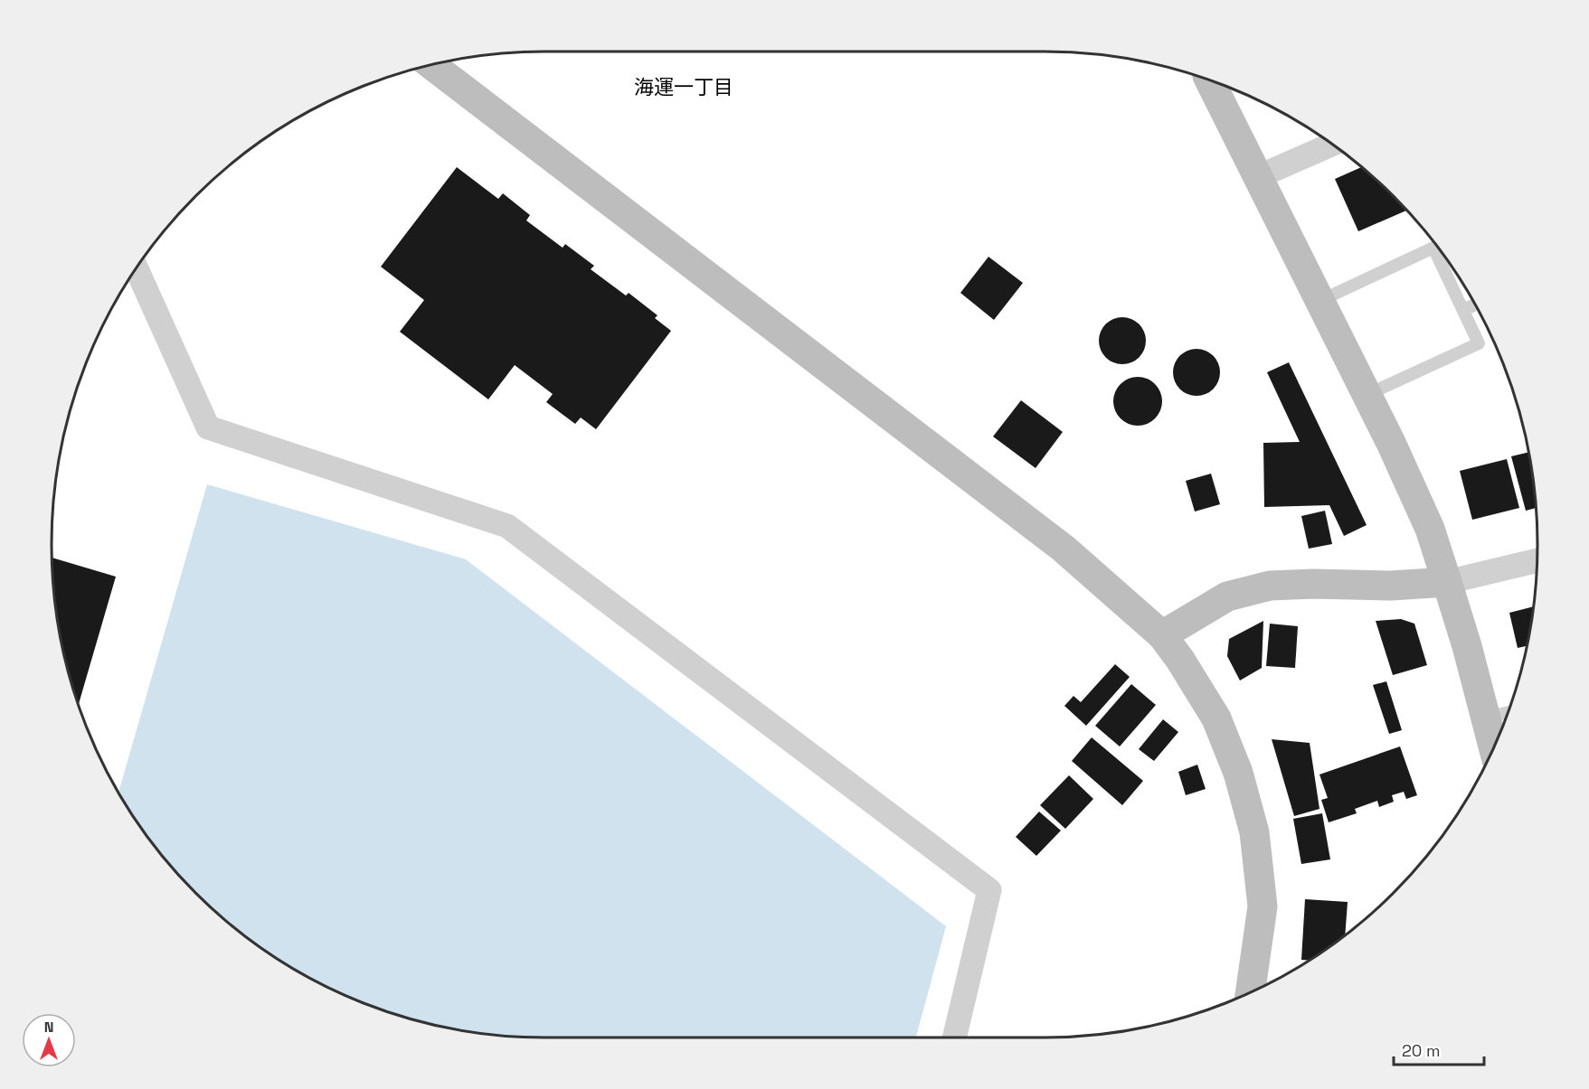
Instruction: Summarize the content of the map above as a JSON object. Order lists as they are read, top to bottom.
{
  "districts": ["海運一丁目"],
  "scale_bar": "20 m",
  "north": "top"
}
